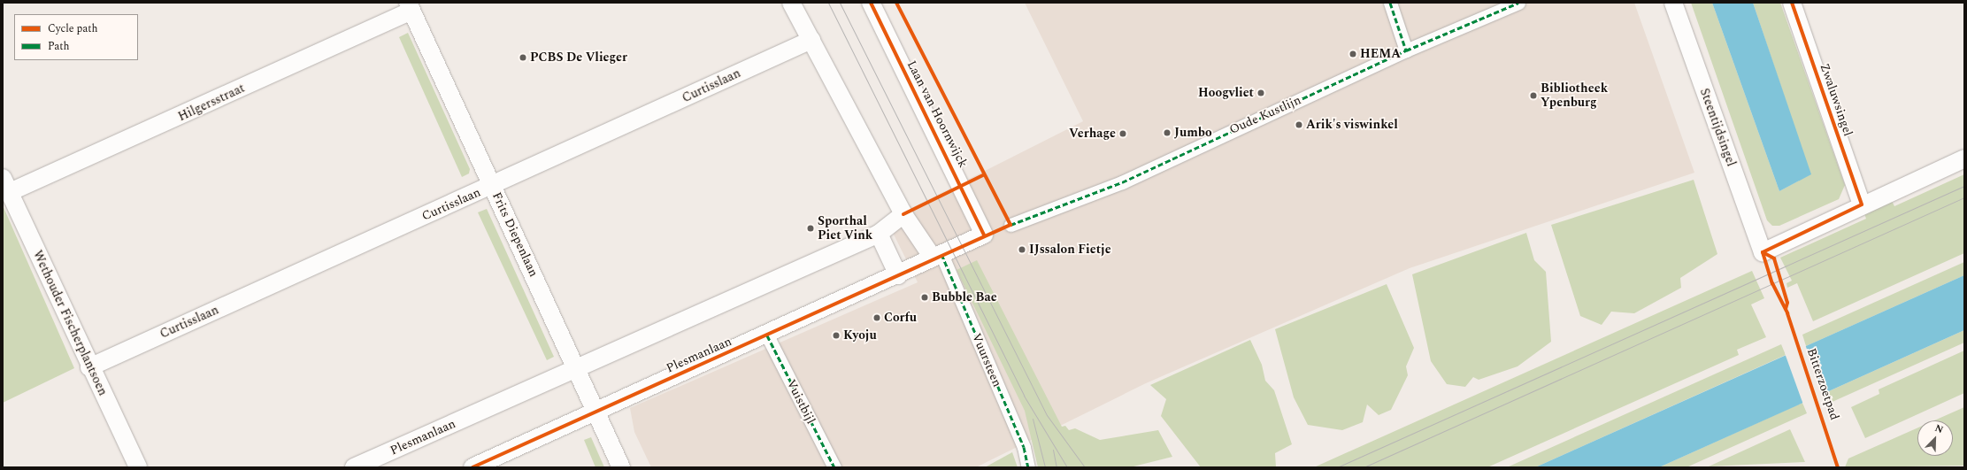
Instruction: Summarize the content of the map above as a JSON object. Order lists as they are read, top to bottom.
{
  "streets": {
    "street": [
      "Curtisslaan",
      "Zwaluwsingel",
      "Hilgersstraat",
      "Laan van Hoornwijck",
      "Oude Kustlijn",
      "Steentijdsingel",
      "Frits Diepenlaan",
      "Wethouder Fischerplantsoen",
      "Plesmanlaan",
      "Vuursteen",
      "Vuistbijl"
    ],
    "cycle path": ["Bitterzoetpad"]
  },
  "crossings": [
    ["Curtisslaan", "Frits Diepenlaan"],
    ["Curtisslaan", "Wethouder Fischerplantsoen"],
    ["Zwaluwsingel", "Steentijdsingel"],
    ["Hilgersstraat", "Frits Diepenlaan"],
    ["Hilgersstraat", "Wethouder Fischerplantsoen"],
    ["Laan van Hoornwijck", "Plesmanlaan"],
    ["Laan van Hoornwijck", "Vuursteen"],
    ["Frits Diepenlaan", "Plesmanlaan"],
    ["Plesmanlaan", "Vuursteen"],
    ["Plesmanlaan", "Vuistbijl"]
  ],
  "places": [
    "HEMA",
    "PCBS De Vlieger",
    "Hoogvliet",
    "Bibliotheek Ypenburg",
    "Arik's viswinkel",
    "Jumbo",
    "Verhage",
    "Sporthal Piet Vink",
    "IJssalon Fietje",
    "Bubble Bae",
    "Corfu",
    "Kyoju"
  ],
  "legend": ["Cycle path", "Path"],
  "north": "top right"
}
